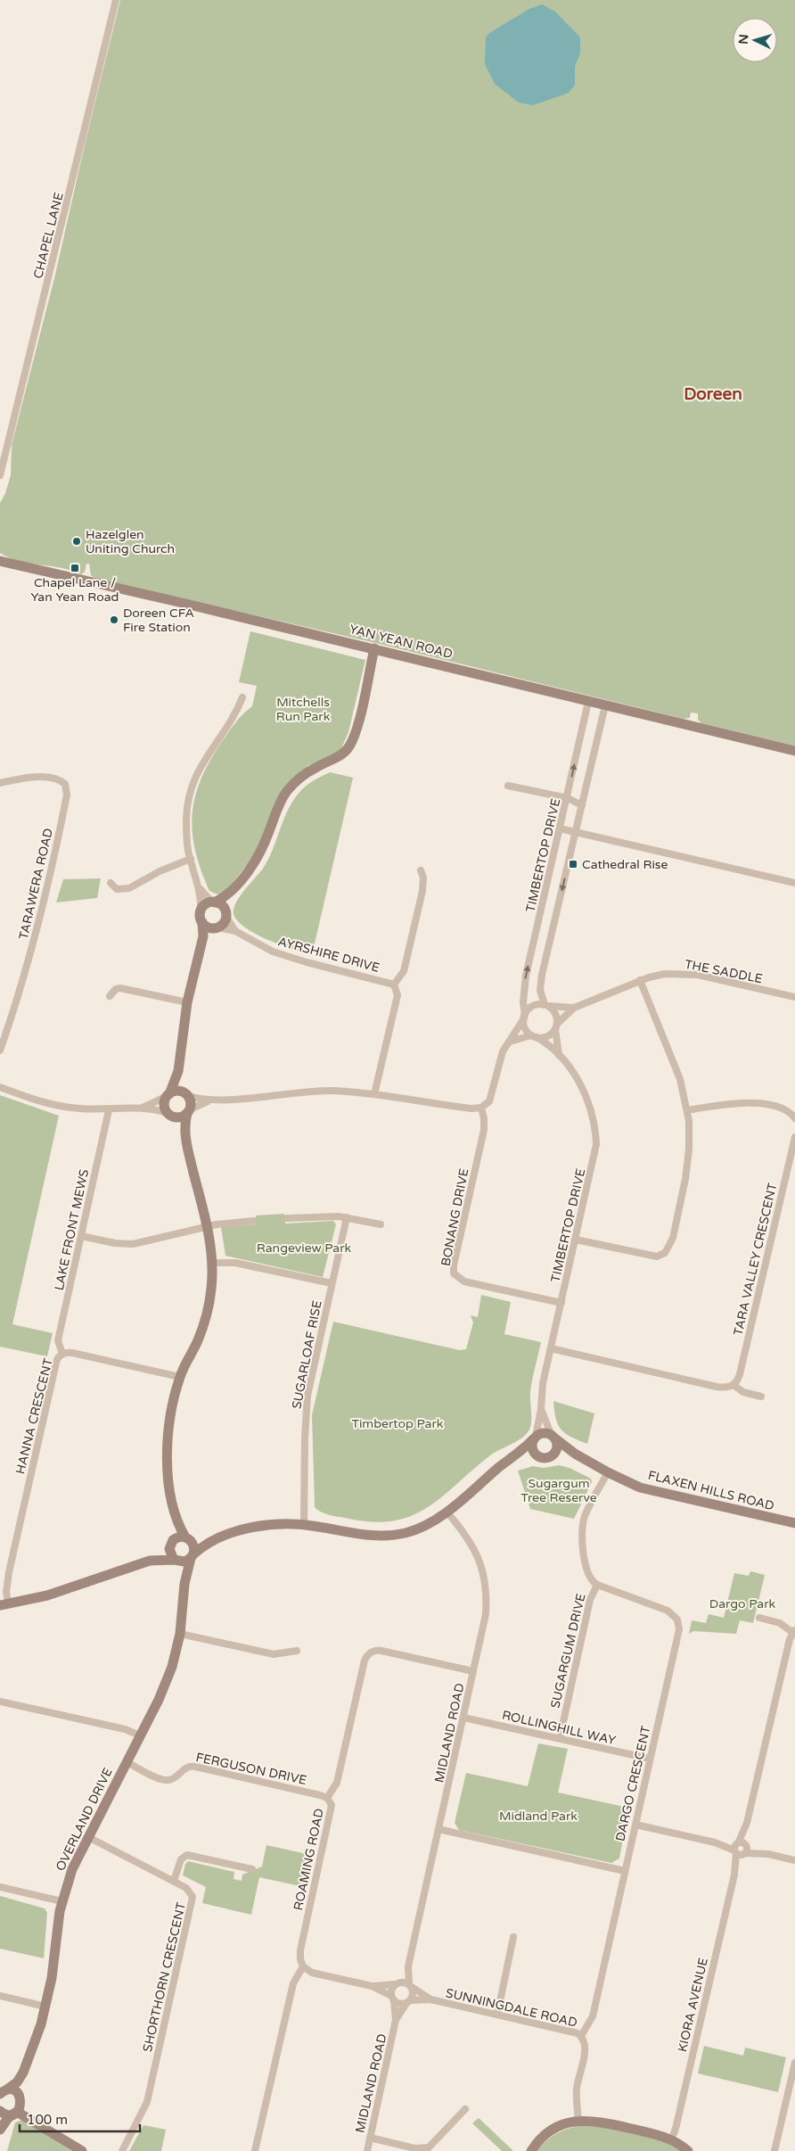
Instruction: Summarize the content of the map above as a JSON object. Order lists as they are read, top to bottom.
{
  "streets": {
    "street": [
      "CHAPEL LANE",
      "YAN YEAN ROAD",
      "TIMBERTOP DRIVE",
      "TARAWERA ROAD",
      "AYRSHIRE DRIVE",
      "THE SADDLE",
      "BONANG DRIVE",
      "LAKE FRONT MEWS",
      "TARA VALLEY CRESCENT",
      "SUGARLOAF RISE",
      "HANNA CRESCENT",
      "FLAXEN HILLS ROAD",
      "SUGARGUM DRIVE",
      "ROLLINGHILL WAY",
      "MIDLAND ROAD",
      "FERGUSON DRIVE",
      "DARGO CRESCENT",
      "OVERLAND DRIVE",
      "ROAMING ROAD",
      "SHORTHORN CRESCENT",
      "KIORA AVENUE",
      "SUNNINGDALE ROAD"
    ]
  },
  "crossings": [
    ["YAN YEAN ROAD", "TIMBERTOP DRIVE"],
    ["TIMBERTOP DRIVE", "THE SADDLE"],
    ["TIMBERTOP DRIVE", "BONANG DRIVE"],
    ["TIMBERTOP DRIVE", "FLAXEN HILLS ROAD"],
    ["LAKE FRONT MEWS", "HANNA CRESCENT"],
    ["FLAXEN HILLS ROAD", "SUGARGUM DRIVE"],
    ["SUGARGUM DRIVE", "ROLLINGHILL WAY"],
    ["SUGARGUM DRIVE", "DARGO CRESCENT"],
    ["ROLLINGHILL WAY", "MIDLAND ROAD"],
    ["ROLLINGHILL WAY", "DARGO CRESCENT"],
    ["MIDLAND ROAD", "ROAMING ROAD"],
    ["MIDLAND ROAD", "SUNNINGDALE ROAD"],
    ["FERGUSON DRIVE", "OVERLAND DRIVE"],
    ["FERGUSON DRIVE", "ROAMING ROAD"],
    ["DARGO CRESCENT", "SUNNINGDALE ROAD"],
    ["OVERLAND DRIVE", "SHORTHORN CRESCENT"]
  ],
  "districts": ["Doreen"],
  "parks": [
    "Mitchells Run Park",
    "Rangeview Park",
    "Timbertop Park",
    "Sugargum Tree Reserve",
    "Dargo Park",
    "Midland Park"
  ],
  "places": {
    "other": ["Hazelglen Uniting Church", "Doreen CFA Fire Station"],
    "transit": ["Chapel Lane / Yan Yean Road", "Cathedral Rise"]
  },
  "scale_bar": "100 m",
  "north": "left"
}
